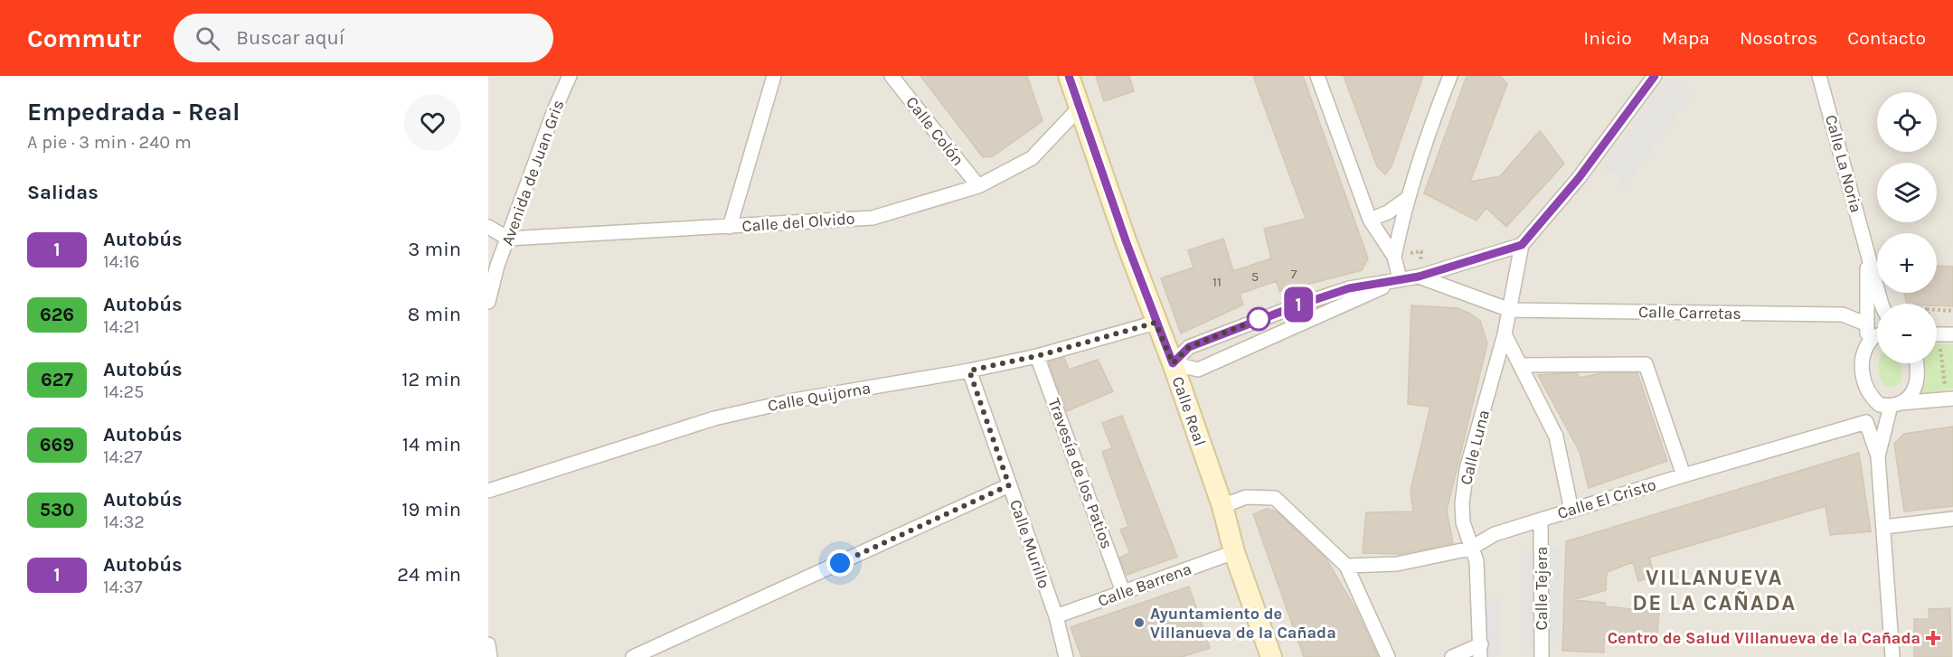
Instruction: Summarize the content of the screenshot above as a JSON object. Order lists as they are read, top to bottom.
{
  "streets": {
    "street": [
      "Calle Colón",
      "Calle La Noria",
      "Avenida de Juan Gris",
      "Calle del Olvido",
      "Calle Carretas",
      "Calle Quijorna",
      "Calle Real",
      "Calle Luna",
      "Travesía de los Patios",
      "Calle El Cristo",
      "Calle Murillo",
      "Calle Barrena",
      "Calle Tejera"
    ]
  },
  "crossings": [
    ["Calle Colón", "Calle del Olvido"],
    ["Calle La Noria", "Calle Carretas"],
    ["Avenida de Juan Gris", "Calle del Olvido"],
    ["Calle del Olvido", "Calle Real"],
    ["Calle Carretas", "Calle Luna"],
    ["Calle Quijorna", "Calle Real"],
    ["Calle Quijorna", "Travesía de los Patios"],
    ["Calle Quijorna", "Calle Murillo"],
    ["Calle Real", "Calle Barrena"],
    ["Calle Luna", "Calle El Cristo"],
    ["Travesía de los Patios", "Calle Barrena"],
    ["Calle El Cristo", "Calle Tejera"],
    ["Calle Murillo", "Calle Barrena"]
  ],
  "districts": ["VILLANUEVA DE LA CAÑADA"],
  "places": {
    "other": ["Ayuntamiento de Villanueva de la Cañada"],
    "health": ["Centro de Salud Villanueva de la Cañada"]
  },
  "lines": ["bus line 1"],
  "house_numbers": ["7", "5", "11"],
  "page": {
    "header": "Commutr",
    "search": "Buscar aquí",
    "nav": [
      "Inicio",
      "Mapa",
      "Nosotros",
      "Contacto"
    ],
    "heading": [
      ["Empedrada - Real", "A pie · 3 min · 240 m"],
      "Salidas"
    ],
    "on_map": "1",
    "map_buttons": ["+", "−"],
    "list": [
      {
        "mark": "1",
        "name": "Autobús",
        "note": "14:16",
        "value": "3 min"
      },
      {
        "mark": "626",
        "name": "Autobús",
        "note": "14:21",
        "value": "8 min"
      },
      {
        "mark": "627",
        "name": "Autobús",
        "note": "14:25",
        "value": "12 min"
      },
      {
        "mark": "669",
        "name": "Autobús",
        "note": "14:27",
        "value": "14 min"
      },
      {
        "mark": "530",
        "name": "Autobús",
        "note": "14:32",
        "value": "19 min"
      },
      {
        "mark": "1",
        "name": "Autobús",
        "note": "14:37",
        "value": "24 min"
      }
    ]
  }
}
